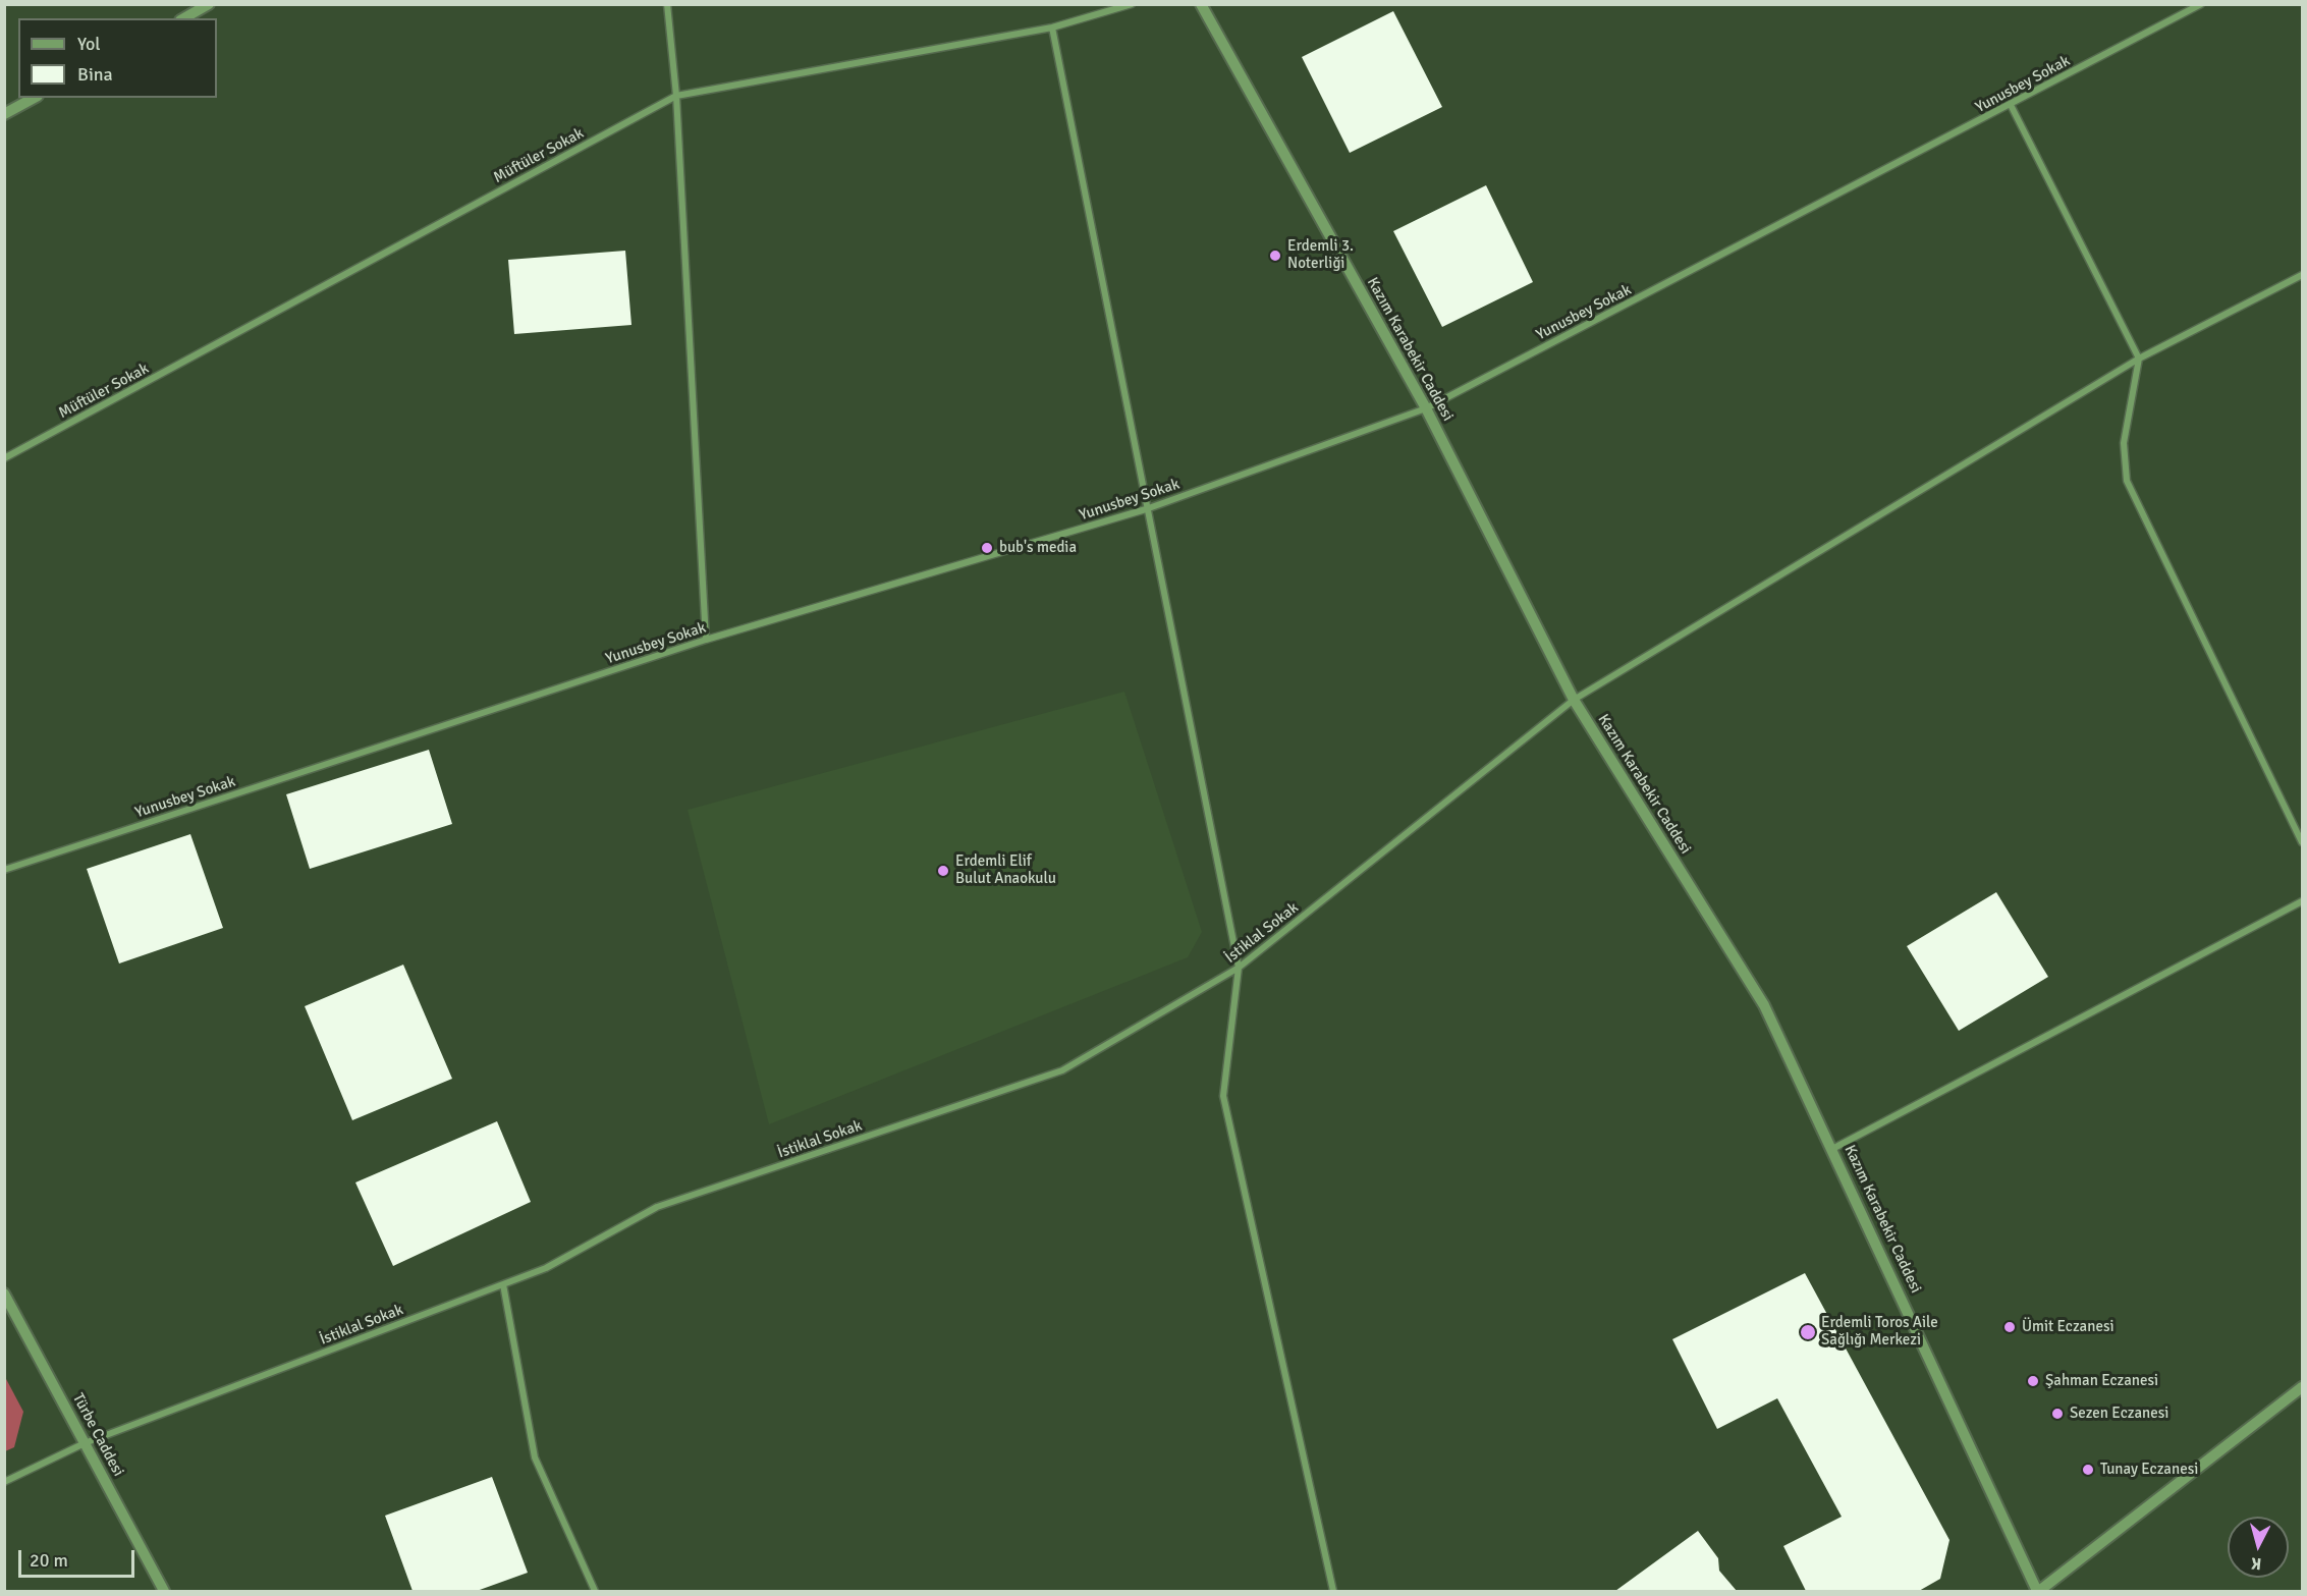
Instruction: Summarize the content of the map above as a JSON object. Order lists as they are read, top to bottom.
{
  "streets": {
    "street": [
      "Yunusbey Sokak",
      "Müftüler Sokak",
      "Kazım Karabekir Caddesi",
      "İstiklal Sokak",
      "Türbe Caddesi"
    ]
  },
  "crossings": [
    ["Yunusbey Sokak", "Kazım Karabekir Caddesi"],
    ["Kazım Karabekir Caddesi", "İstiklal Sokak"],
    ["İstiklal Sokak", "Türbe Caddesi"]
  ],
  "places": [
    "Erdemli 3. Noterliği",
    "bub's media",
    "Erdemli Elif Bulut Anaokulu",
    "Ümit Eczanesi",
    "Erdemli Toros Aile Sağlığı Merkezi",
    "Şahman Eczanesi",
    "Sezen Eczanesi",
    "Tunay Eczanesi"
  ],
  "legend": ["Yol", "Bina"],
  "scale_bar": "20 m",
  "north": "bottom"
}
